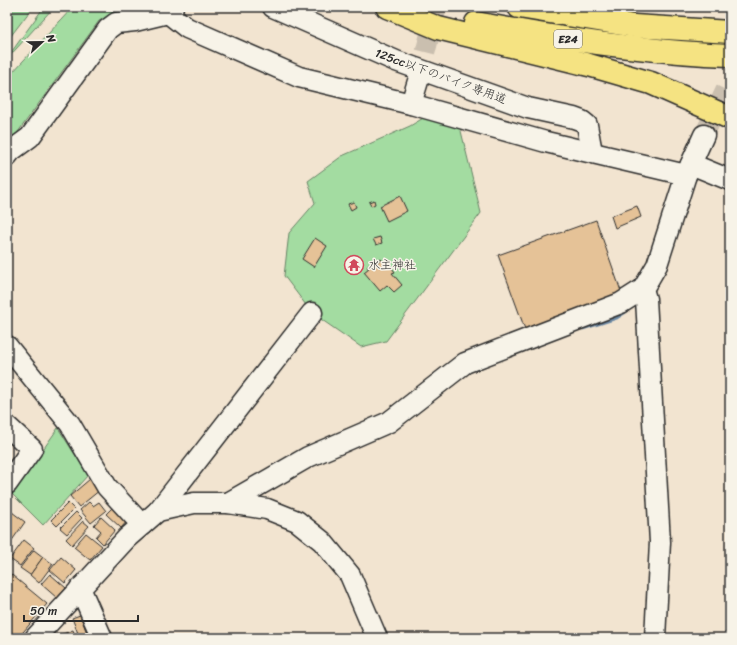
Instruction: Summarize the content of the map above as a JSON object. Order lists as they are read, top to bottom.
{
  "streets": {
    "highway": ["E24"],
    "street": ["125cc以下のバイク専用道"]
  },
  "places": {
    "temple": ["水主神社"]
  },
  "scale_bar": "50 m",
  "north": "right"
}
